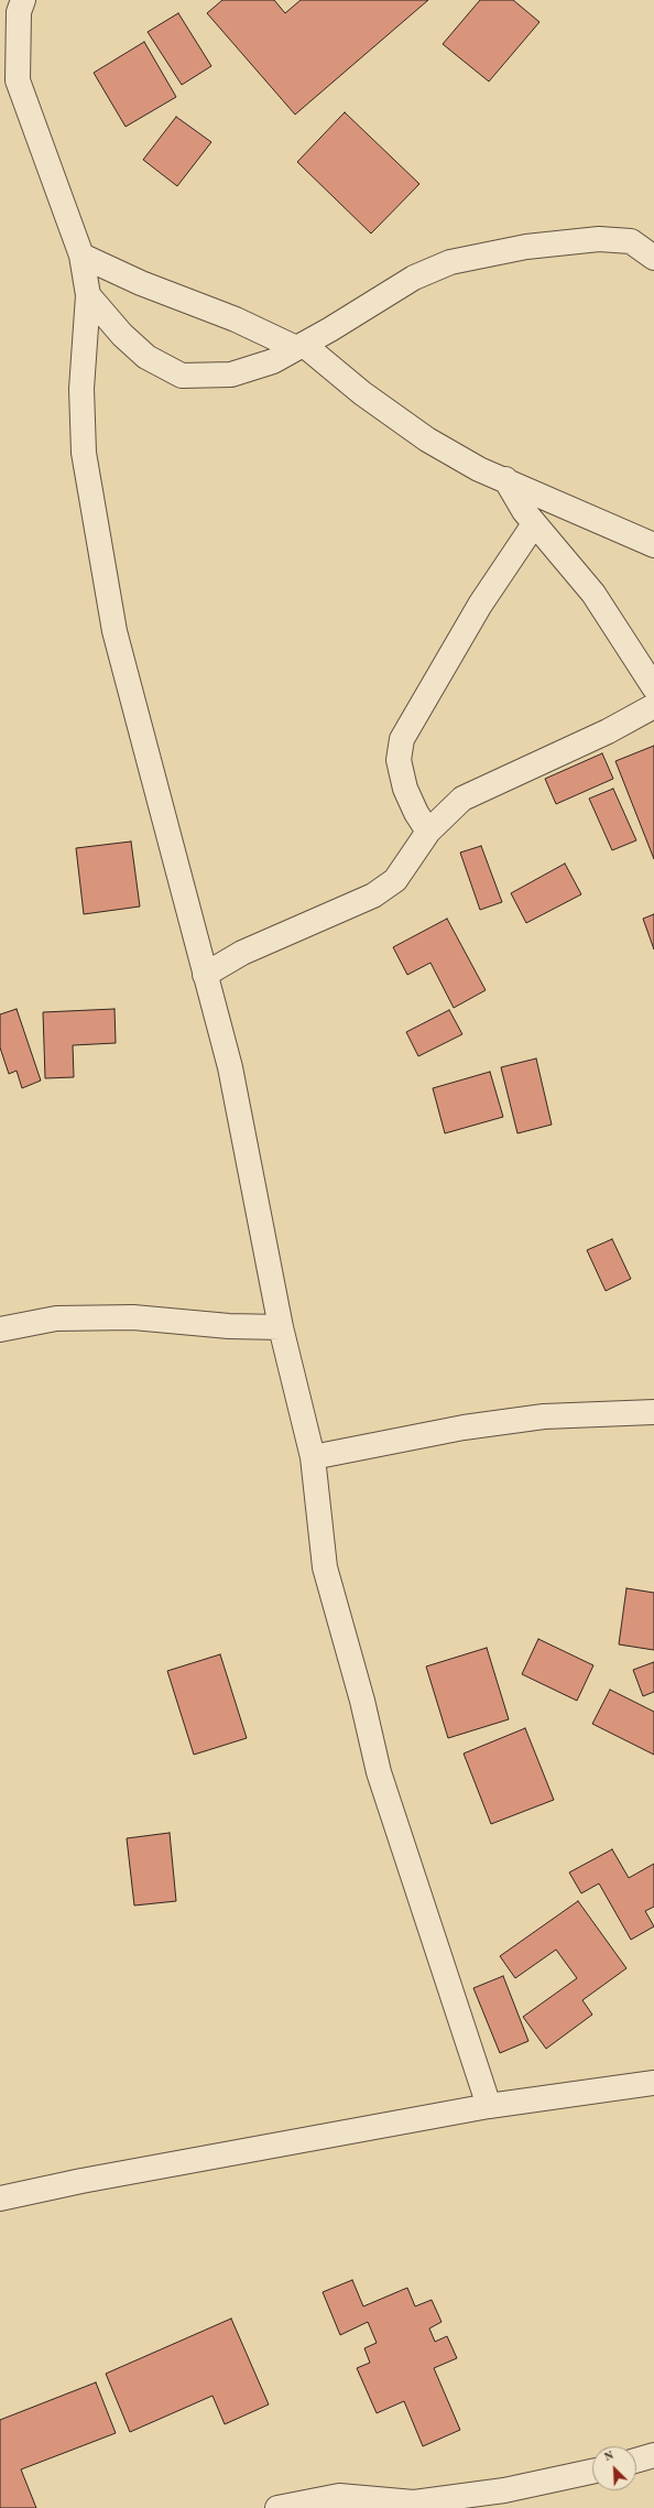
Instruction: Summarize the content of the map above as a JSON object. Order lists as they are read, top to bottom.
{
  "north": "top left"
}
